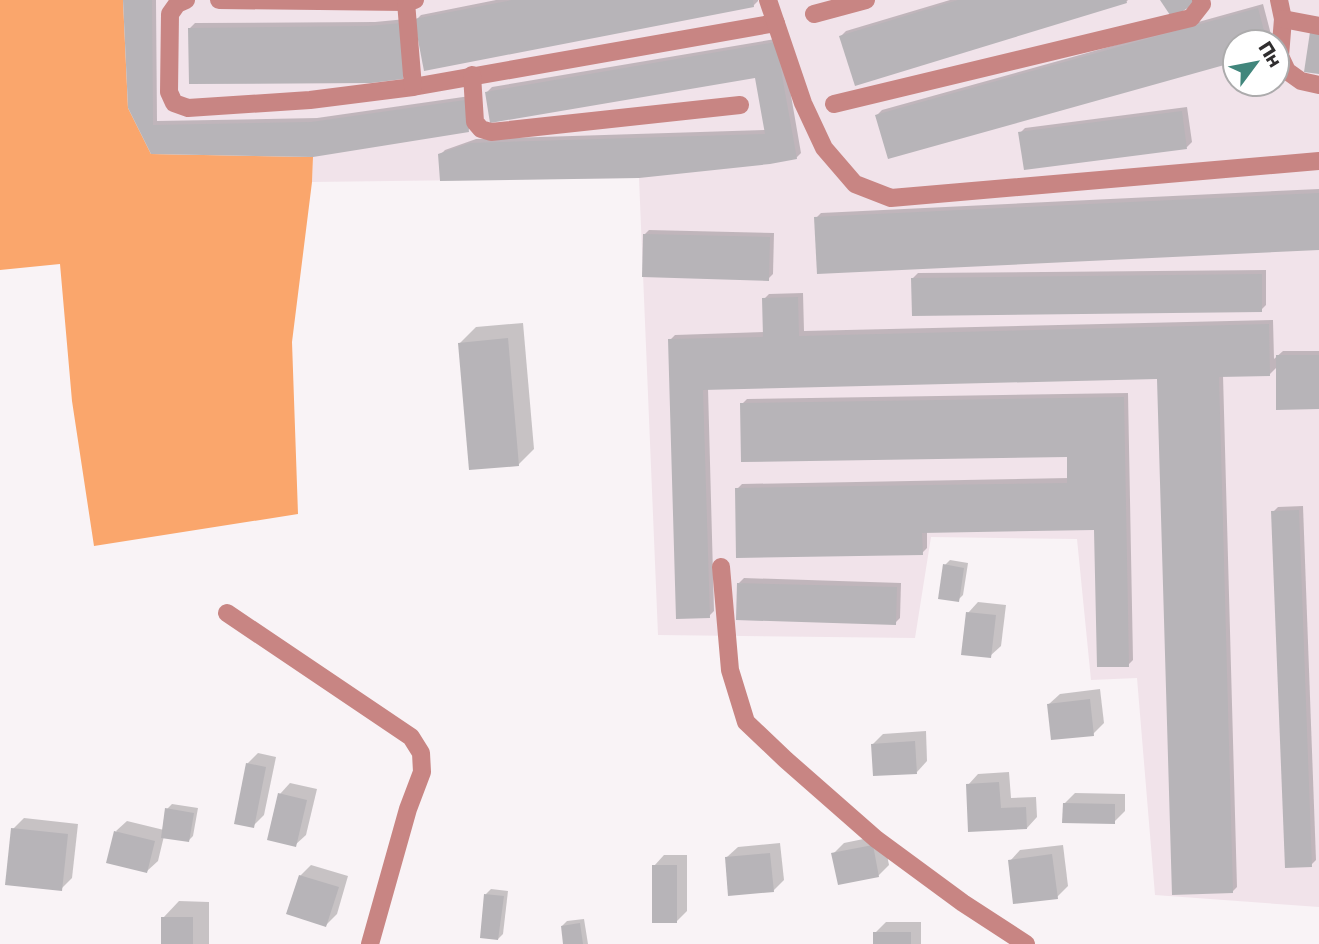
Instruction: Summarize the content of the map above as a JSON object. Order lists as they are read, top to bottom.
{
  "north": "top right"
}
